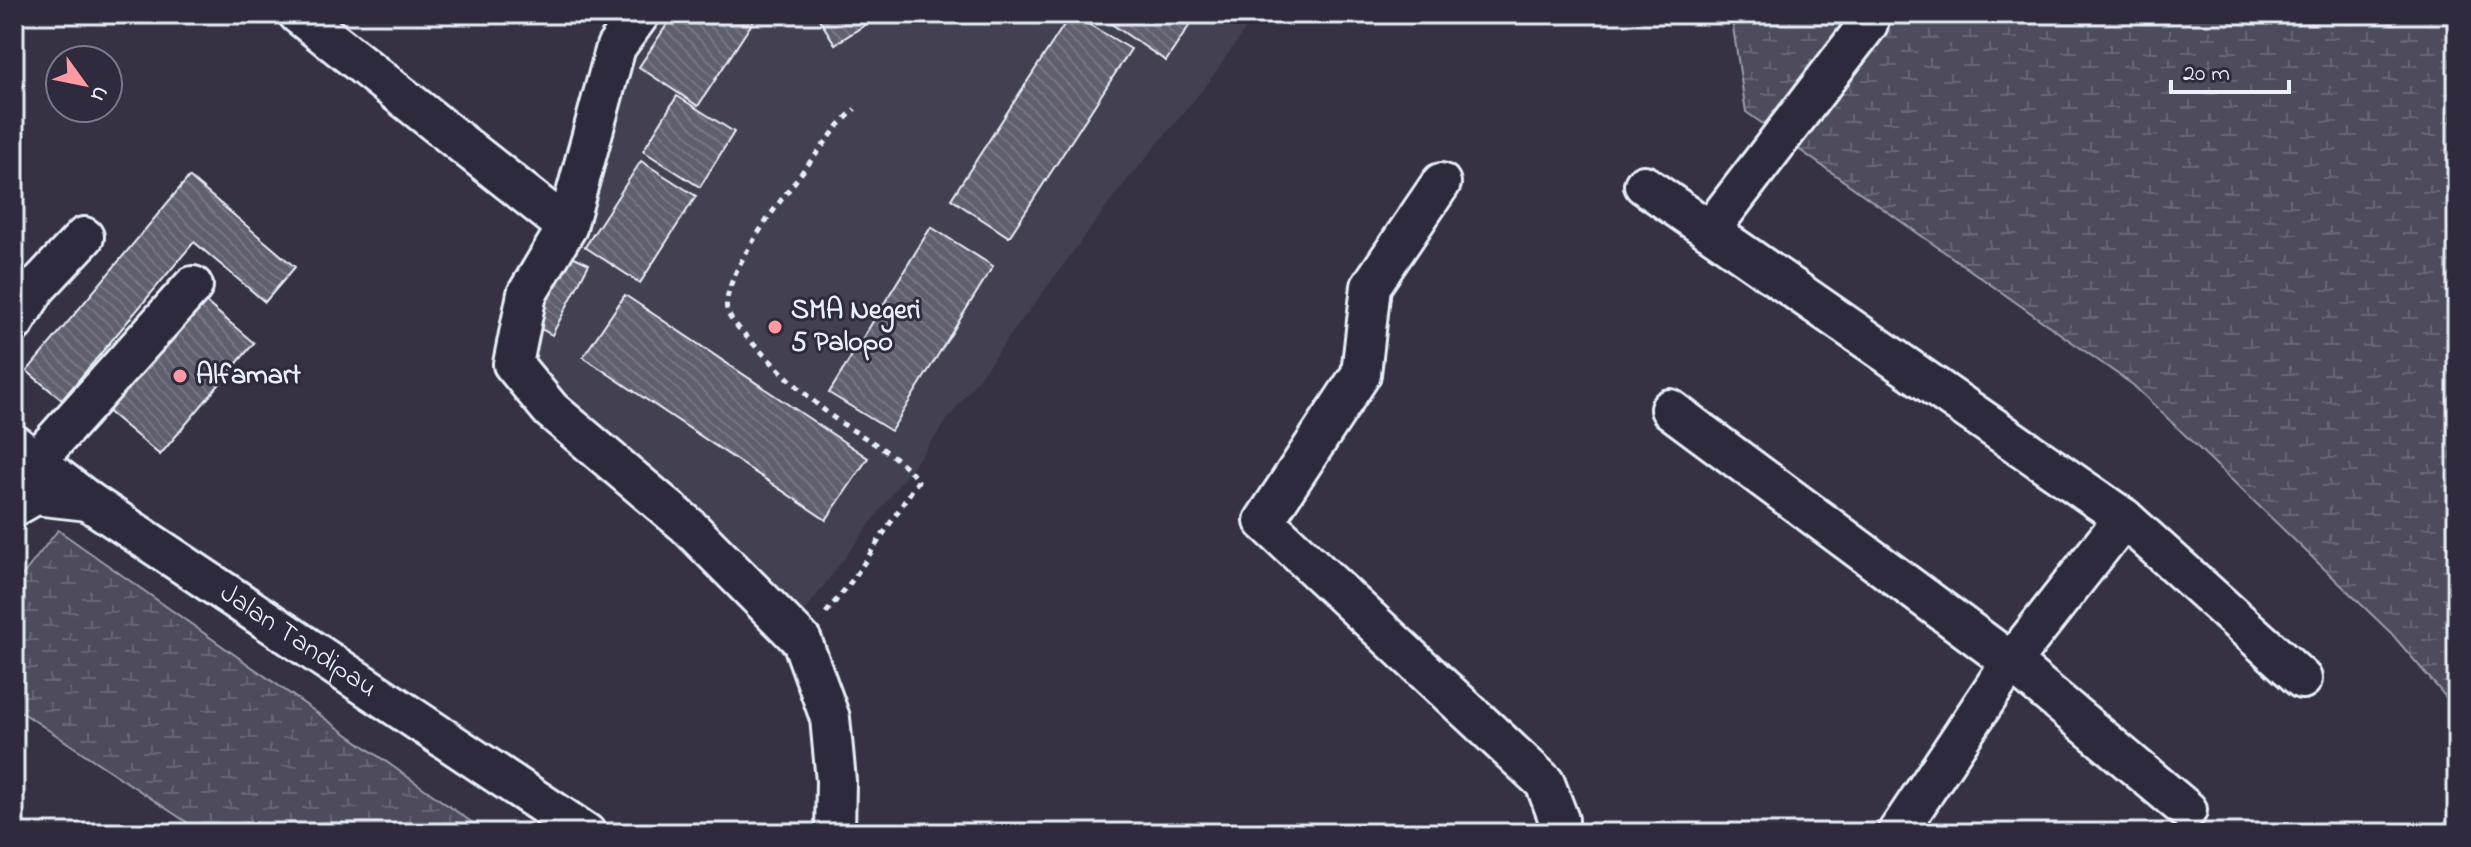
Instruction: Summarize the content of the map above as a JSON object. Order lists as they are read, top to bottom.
{
  "streets": {
    "street": ["Jalan Tandipau"]
  },
  "places": ["SMA Negeri 5 Palopo", "Alfamart"],
  "scale_bar": "20 m",
  "north": "bottom right"
}
